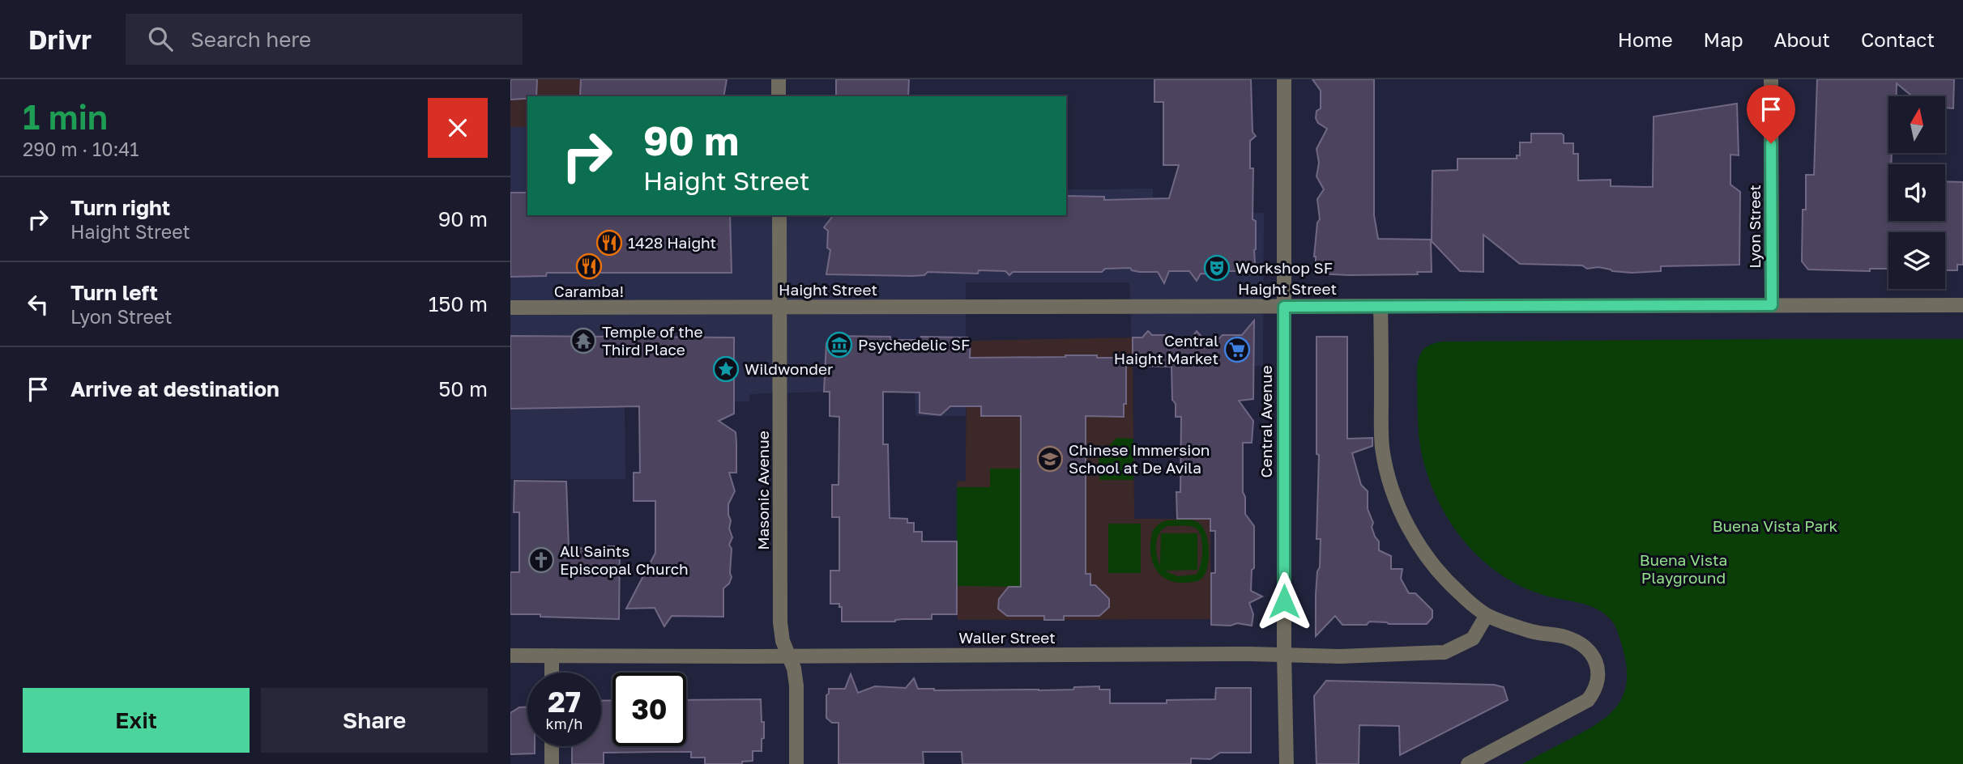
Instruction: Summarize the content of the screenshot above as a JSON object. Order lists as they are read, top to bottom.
{
  "streets": {
    "street": [
      "Lyon Street",
      "Haight Street",
      "Central Avenue",
      "Masonic Avenue",
      "Waller Street"
    ]
  },
  "crossings": [
    ["Lyon Street", "Haight Street"],
    ["Haight Street", "Central Avenue"],
    ["Haight Street", "Masonic Avenue"],
    ["Central Avenue", "Waller Street"],
    ["Masonic Avenue", "Waller Street"]
  ],
  "parks": ["Buena Vista Park", "Buena Vista Playground"],
  "places": {
    "restaurant": ["1428 Haight", "Caramba!"],
    "theatre": ["Workshop SF"],
    "temple": ["Temple of the Third Place"],
    "museum": ["Psychedelic SF"],
    "supermarket": ["Central Haight Market"],
    "place": ["Wildwonder"],
    "school or university": ["Chinese Immersion School at De Avila"],
    "church": ["All Saints Episcopal Church"]
  },
  "north": "top",
  "page": {
    "header": "Drivr",
    "search": "Search here",
    "nav": [
      "Home",
      "Map",
      "About",
      "Contact"
    ],
    "heading": ["1 min", "290 m · 10:41"],
    "turn": ["90 m", "Haight Street"],
    "list": [
      {
        "name": "Turn right",
        "note": "Haight Street",
        "value": "90 m"
      },
      {
        "name": "Turn left",
        "note": "Lyon Street",
        "value": "150 m"
      },
      {
        "name": "Arrive at destination",
        "value": "50 m"
      }
    ],
    "speed": "27 km/h",
    "limit": "30",
    "buttons": ["Exit", "Share"]
  }
}
